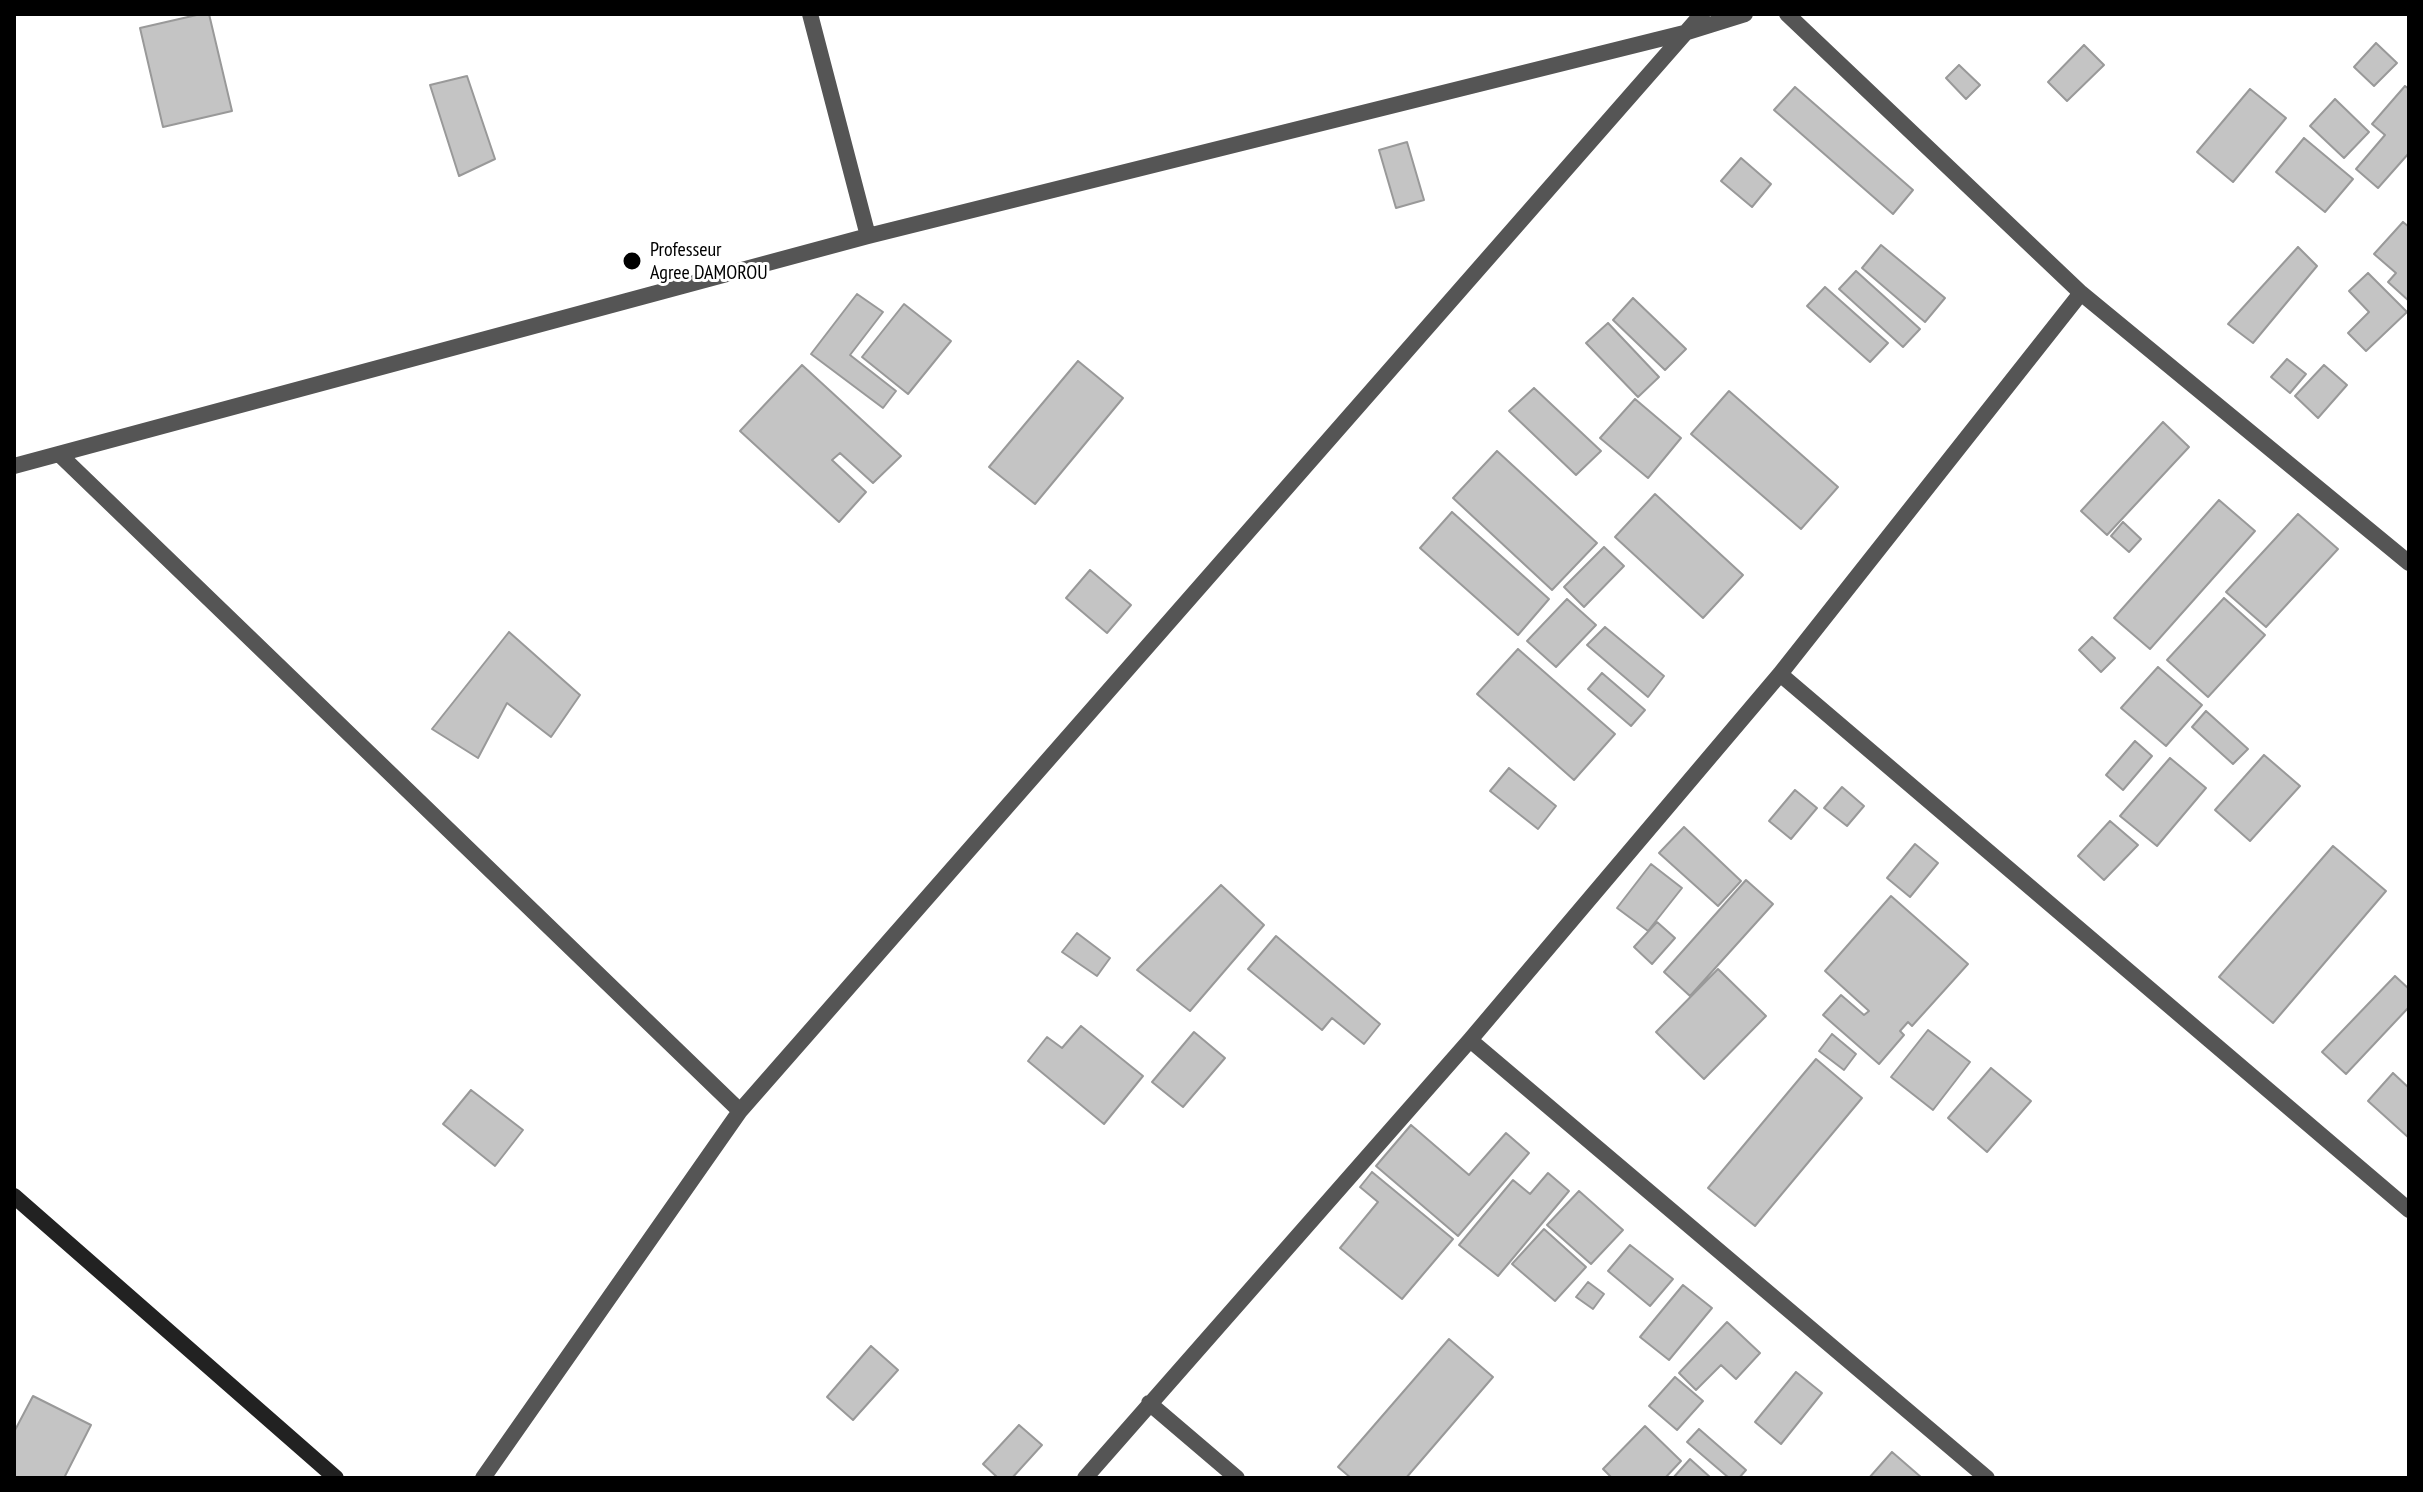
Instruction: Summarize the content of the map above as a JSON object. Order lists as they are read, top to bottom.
{
  "places": ["Professeur Agree DAMOROU"]
}
